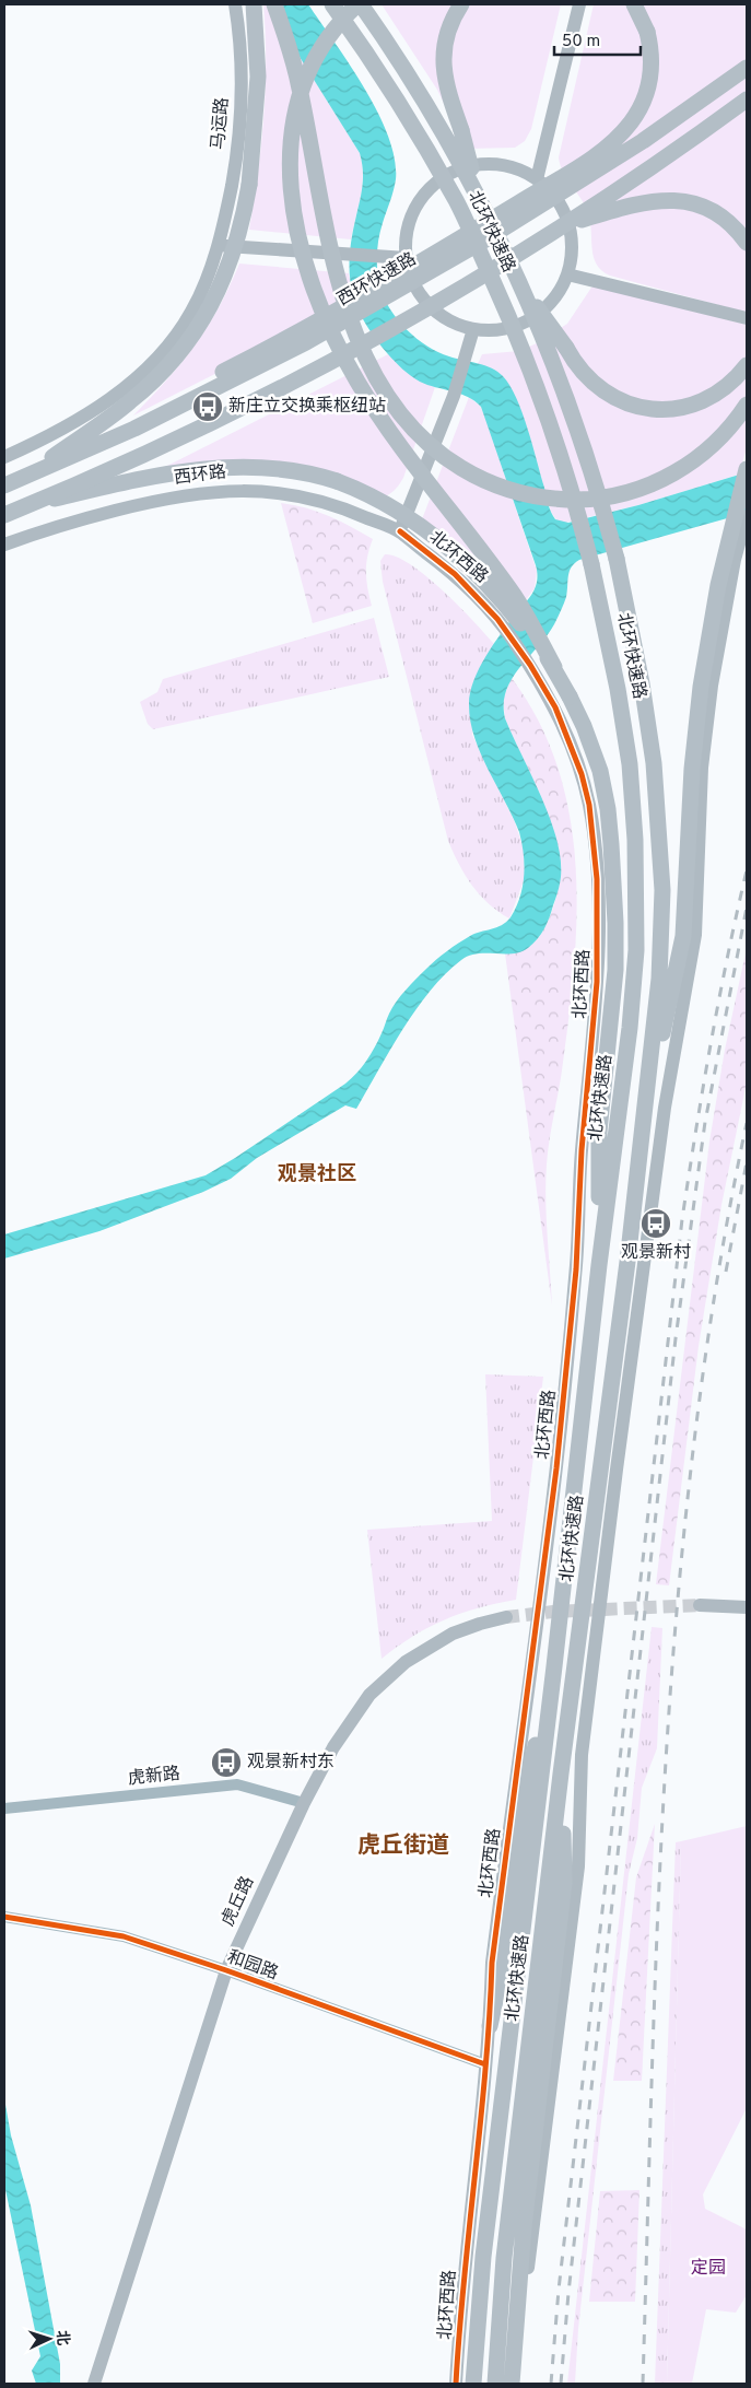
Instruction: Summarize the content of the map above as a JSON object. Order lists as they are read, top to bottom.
{
  "streets": {
    "highway": ["北环快速路", "西环快速路"],
    "main road": [
      "马运路",
      "西环路",
      "北环西路",
      "虎丘路"
    ],
    "street": ["虎新路", "和园路"]
  },
  "crossings": [
    ["西环路", "北环西路"],
    ["北环西路", "和园路"],
    ["虎新路", "虎丘路"],
    ["虎丘路", "和园路"]
  ],
  "districts": ["观景社区", "虎丘街道"],
  "parks": ["定园"],
  "places": {
    "bus stop": ["新庄立交换乘枢纽站", "观景新村", "观景新村东"]
  },
  "scale_bar": "50 m",
  "north": "right"
}
